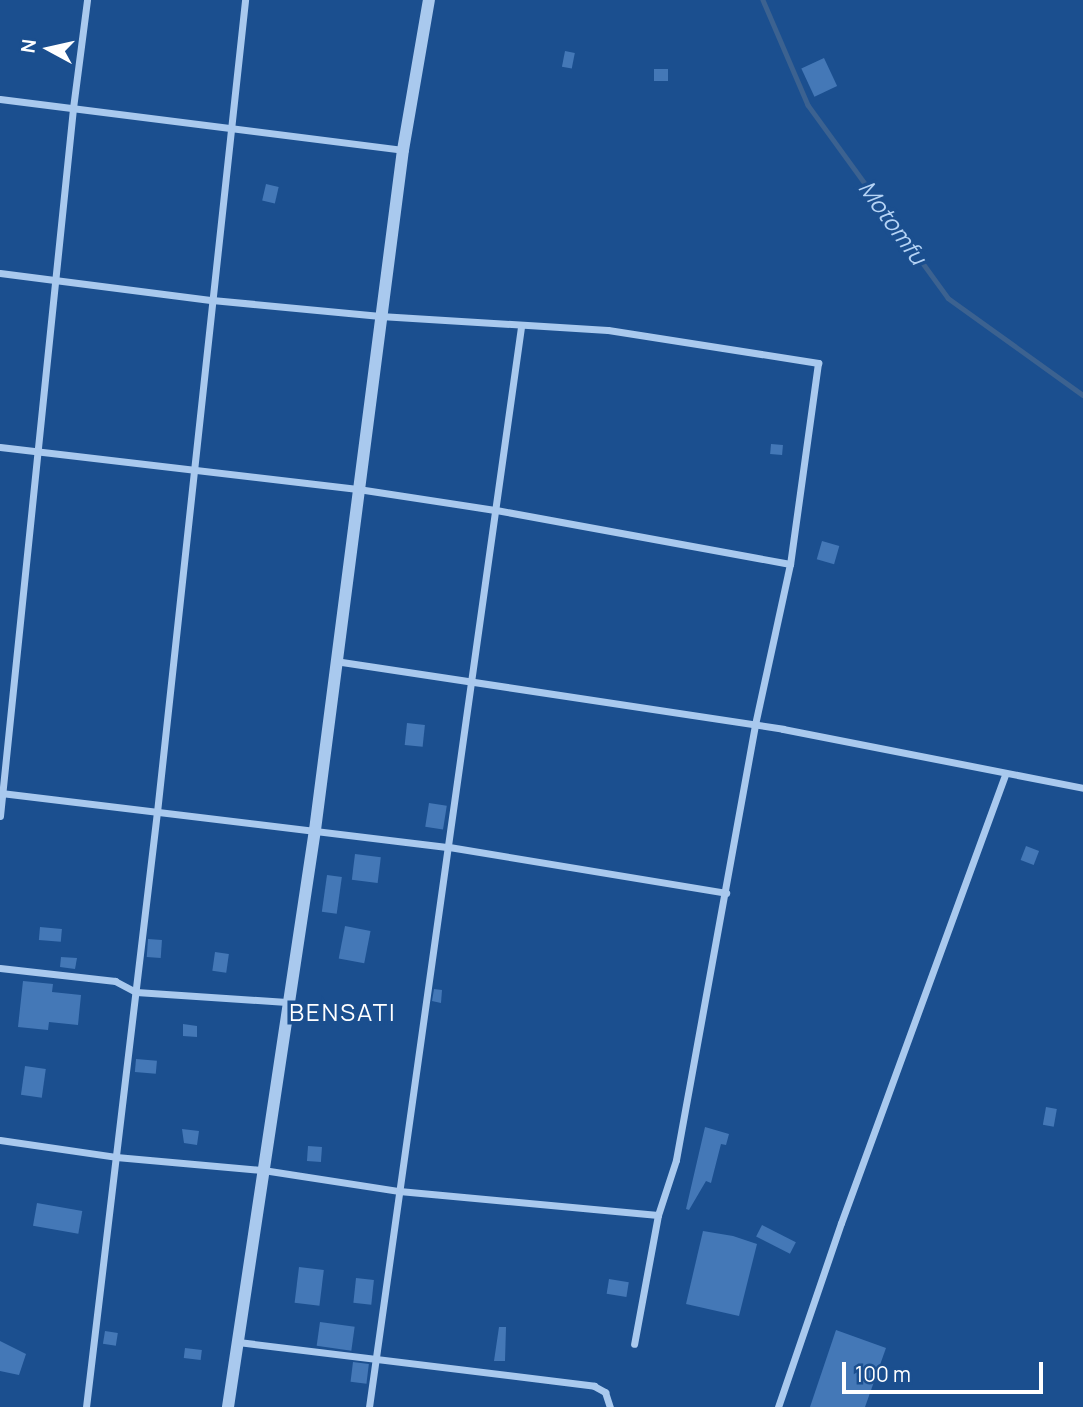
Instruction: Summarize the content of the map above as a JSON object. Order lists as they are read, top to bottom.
{
  "districts": ["BENSATI"],
  "water": ["Motomfu"],
  "scale_bar": "100 m",
  "north": "left"
}
